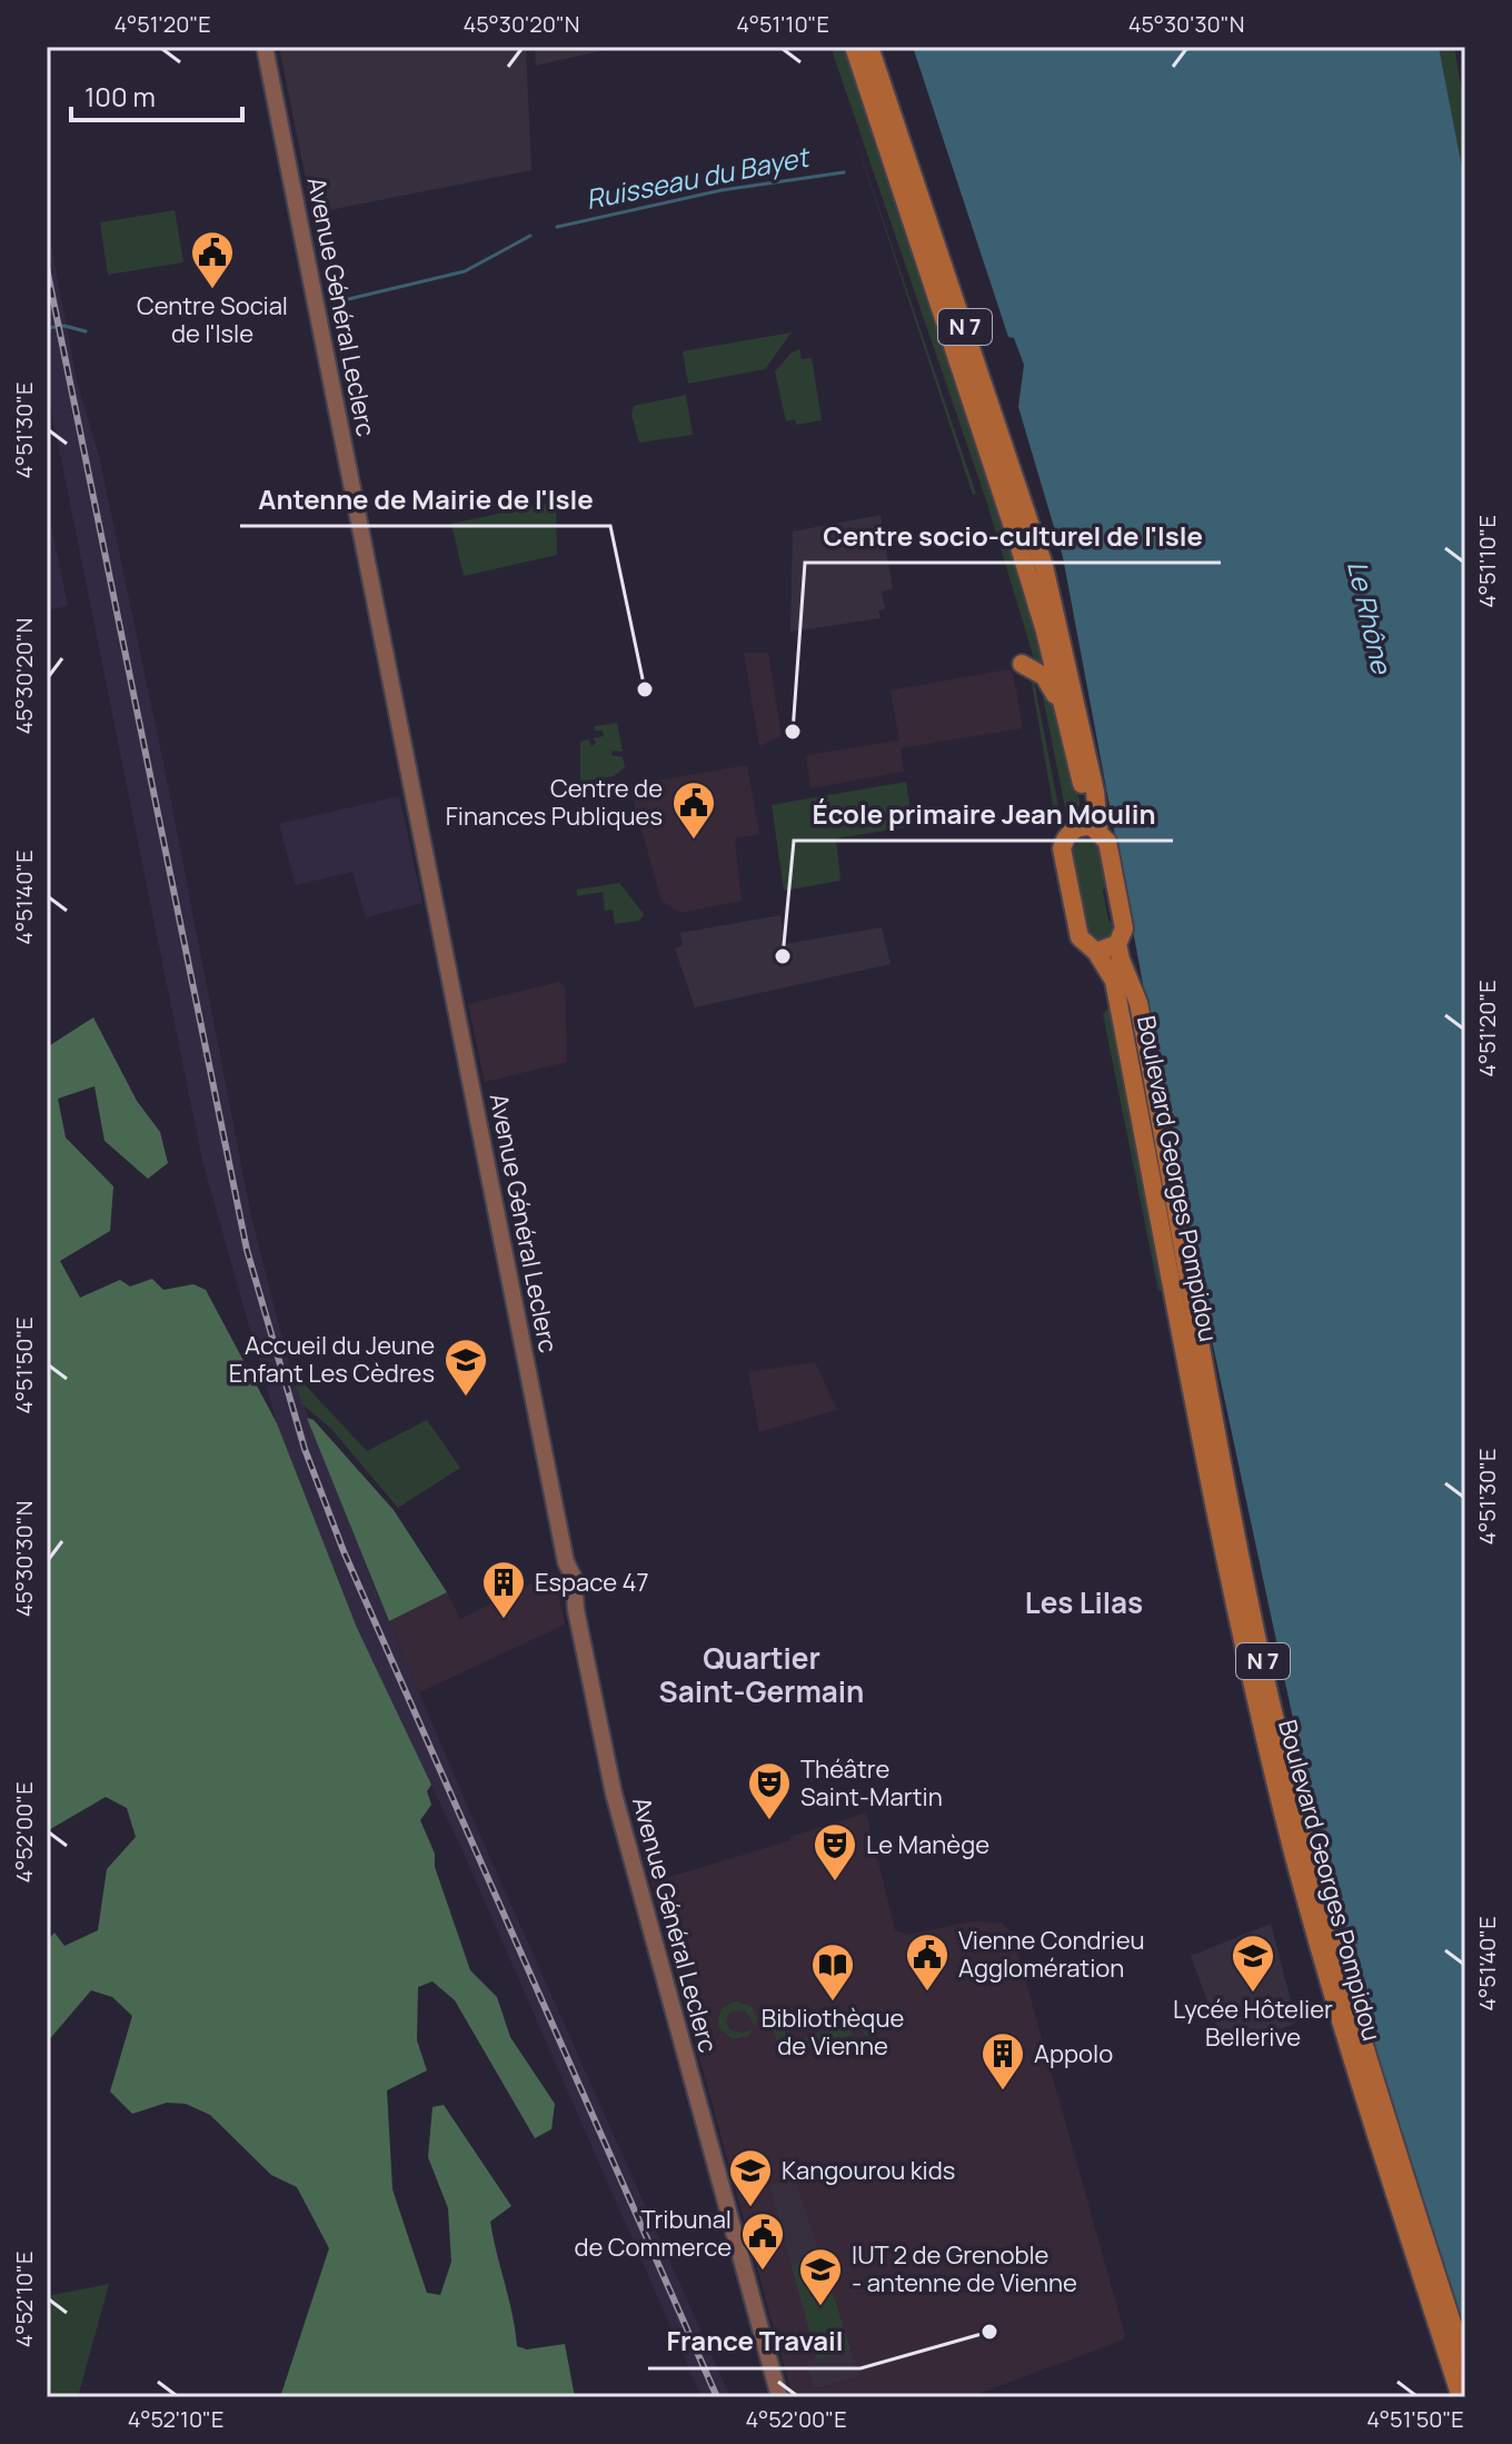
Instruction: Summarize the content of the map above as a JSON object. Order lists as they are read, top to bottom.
{
  "streets": {
    "main road": ["Avenue Général Leclerc", "N 7", "Boulevard Georges Pompidou"]
  },
  "districts": ["Les Lilas", "Quartier Saint-Germain"],
  "water": ["Ruisseau du Bayet", "Le Rhône"],
  "places": {
    "public building": [
      "Centre Social de l'Isle",
      "Centre de Finances Publiques",
      "Vienne Condrieu Agglomération",
      "Tribunal de Commerce"
    ],
    "other": [
      "Antenne de Mairie de l'Isle",
      "Centre socio-culturel de l'Isle",
      "École primaire Jean Moulin",
      "France Travail"
    ],
    "school or university": [
      "Accueil du Jeune Enfant Les Cèdres",
      "Lycée Hôtelier Bellerive",
      "Kangourou kids",
      "IUT 2 de Grenoble - antenne de Vienne"
    ],
    "building": ["Espace 47", "Appolo"],
    "theatre": ["Théâtre Saint-Martin", "Le Manège"],
    "library": ["Bibliothèque de Vienne"]
  },
  "scale_bar": "100 m",
  "coordinates": [
    "4°51'20\"E",
    "45°30'20\"N",
    "4°51'10\"E",
    "45°30'30\"N",
    "4°51'30\"E",
    "4°51'40\"E",
    "4°51'50\"E",
    "4°52'00\"E",
    "4°52'10\"E"
  ]
}
